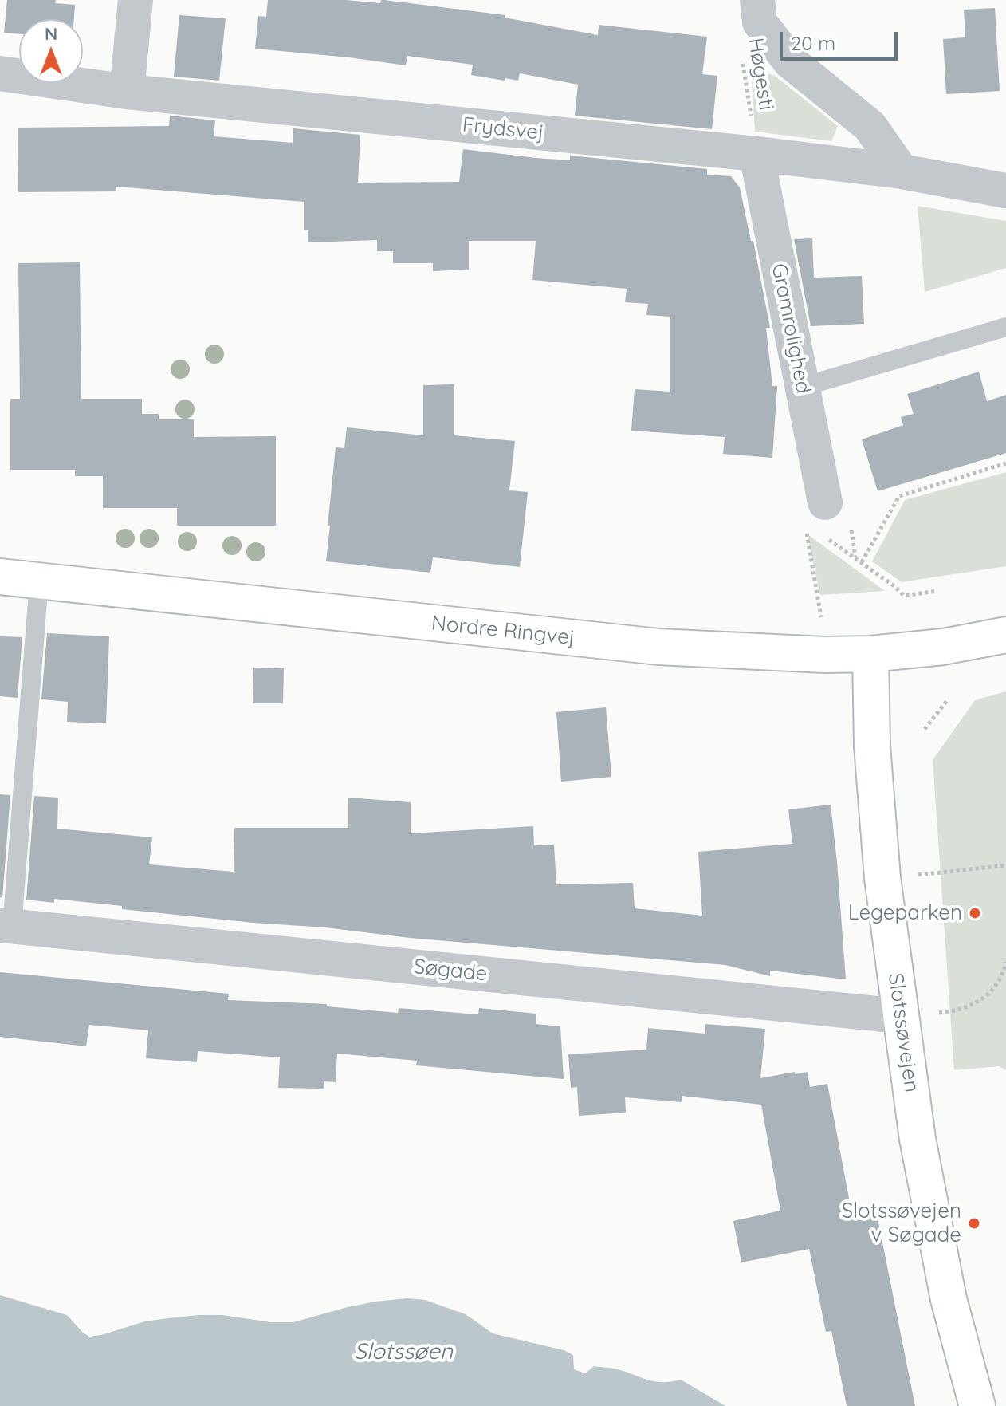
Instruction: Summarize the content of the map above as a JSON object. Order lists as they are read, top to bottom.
{
  "streets": {
    "main road": ["Nordre Ringvej", "Slotssøvejen"],
    "street": ["Frydsvej", "Gramrolighed", "Søgade"],
    "path": ["Høgesti"]
  },
  "crossings": [
    ["Høgesti", "Frydsvej"],
    ["Høgesti", "Gramrolighed"],
    ["Frydsvej", "Gramrolighed"],
    ["Nordre Ringvej", "Slotssøvejen"],
    ["Søgade", "Slotssøvejen"]
  ],
  "water": ["Slotssøen"],
  "places": ["Legeparken", "Slotssøvejen v Søgade"],
  "scale_bar": "20 m",
  "north": "top"
}
